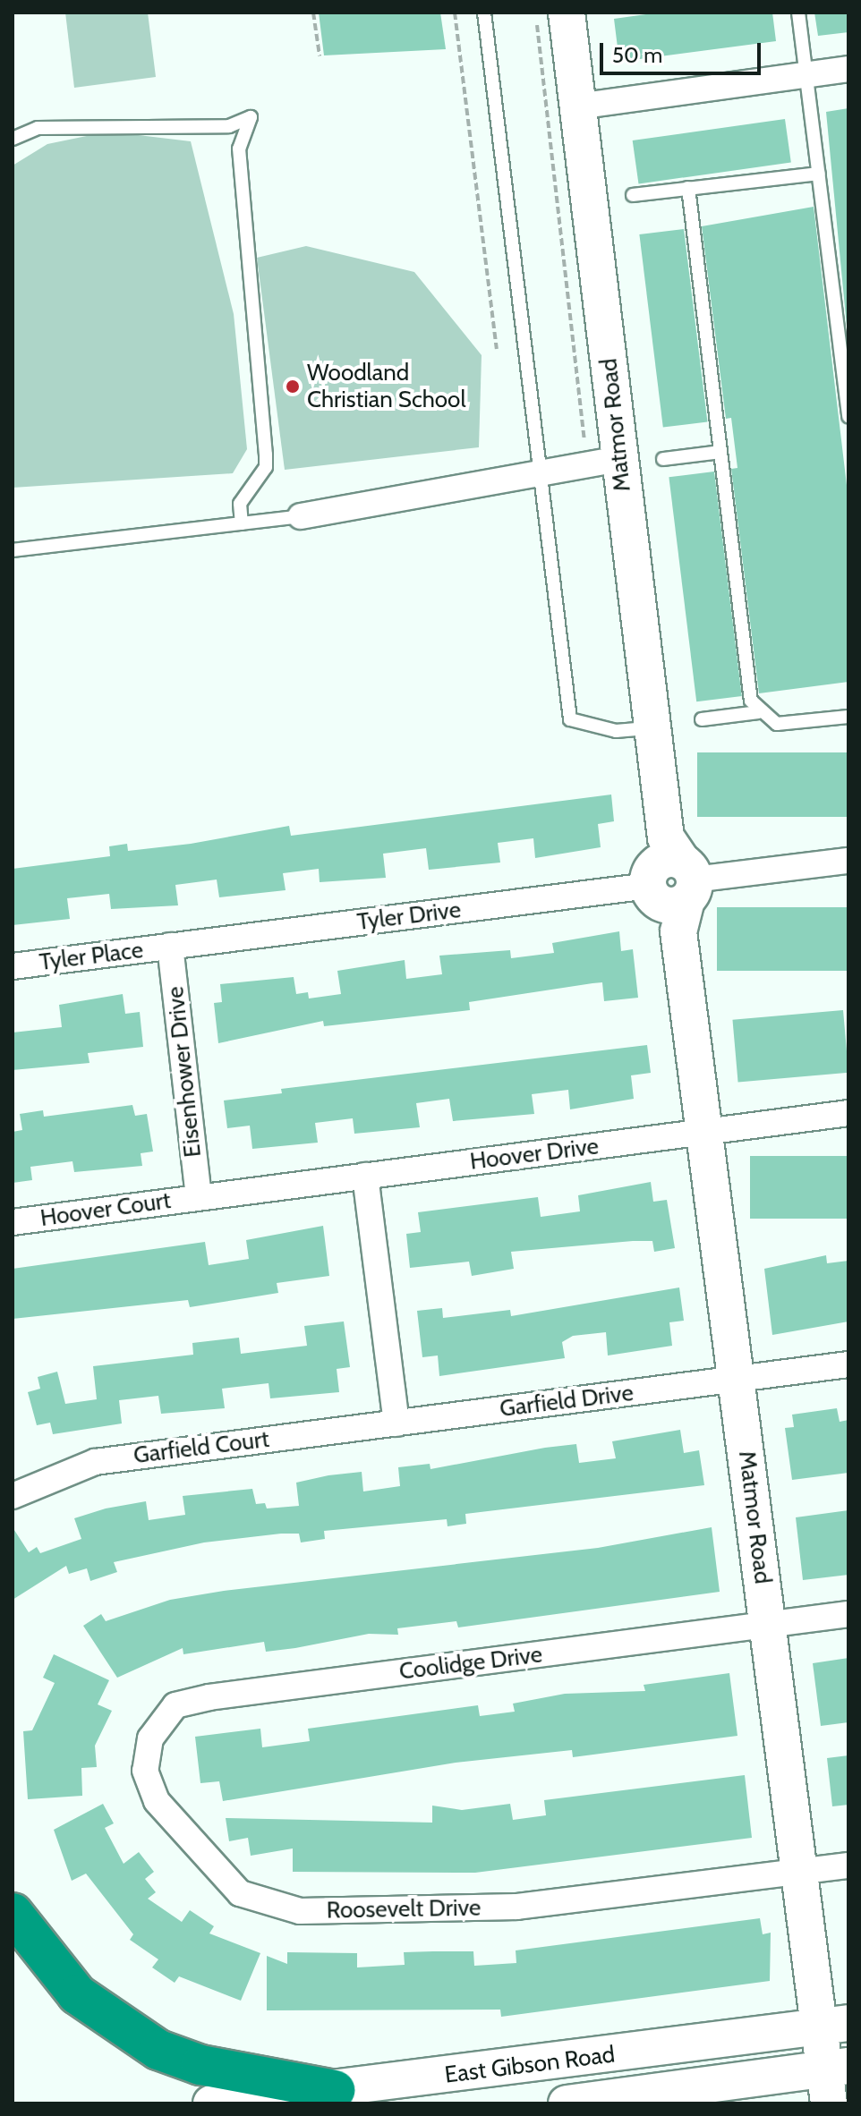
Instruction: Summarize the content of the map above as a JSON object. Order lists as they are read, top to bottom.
{
  "streets": {
    "street": [
      "Matmor Road",
      "Tyler Drive",
      "Tyler Place",
      "Eisenhower Drive",
      "Hoover Drive",
      "Hoover Court",
      "Garfield Drive",
      "Garfield Court",
      "Coolidge Drive",
      "Roosevelt Drive",
      "East Gibson Road"
    ]
  },
  "crossings": [
    ["Matmor Road", "Tyler Drive"],
    ["Matmor Road", "Hoover Drive"],
    ["Matmor Road", "Garfield Drive"],
    ["Matmor Road", "Coolidge Drive"],
    ["Matmor Road", "Roosevelt Drive"],
    ["Matmor Road", "East Gibson Road"],
    ["Tyler Drive", "Tyler Place"],
    ["Tyler Drive", "Eisenhower Drive"],
    ["Tyler Place", "Eisenhower Drive"],
    ["Eisenhower Drive", "Hoover Drive"],
    ["Eisenhower Drive", "Hoover Court"],
    ["Hoover Drive", "Hoover Court"],
    ["Garfield Drive", "Garfield Court"],
    ["Coolidge Drive", "Roosevelt Drive"]
  ],
  "places": ["Woodland Christian School"],
  "scale_bar": "50 m"
}
